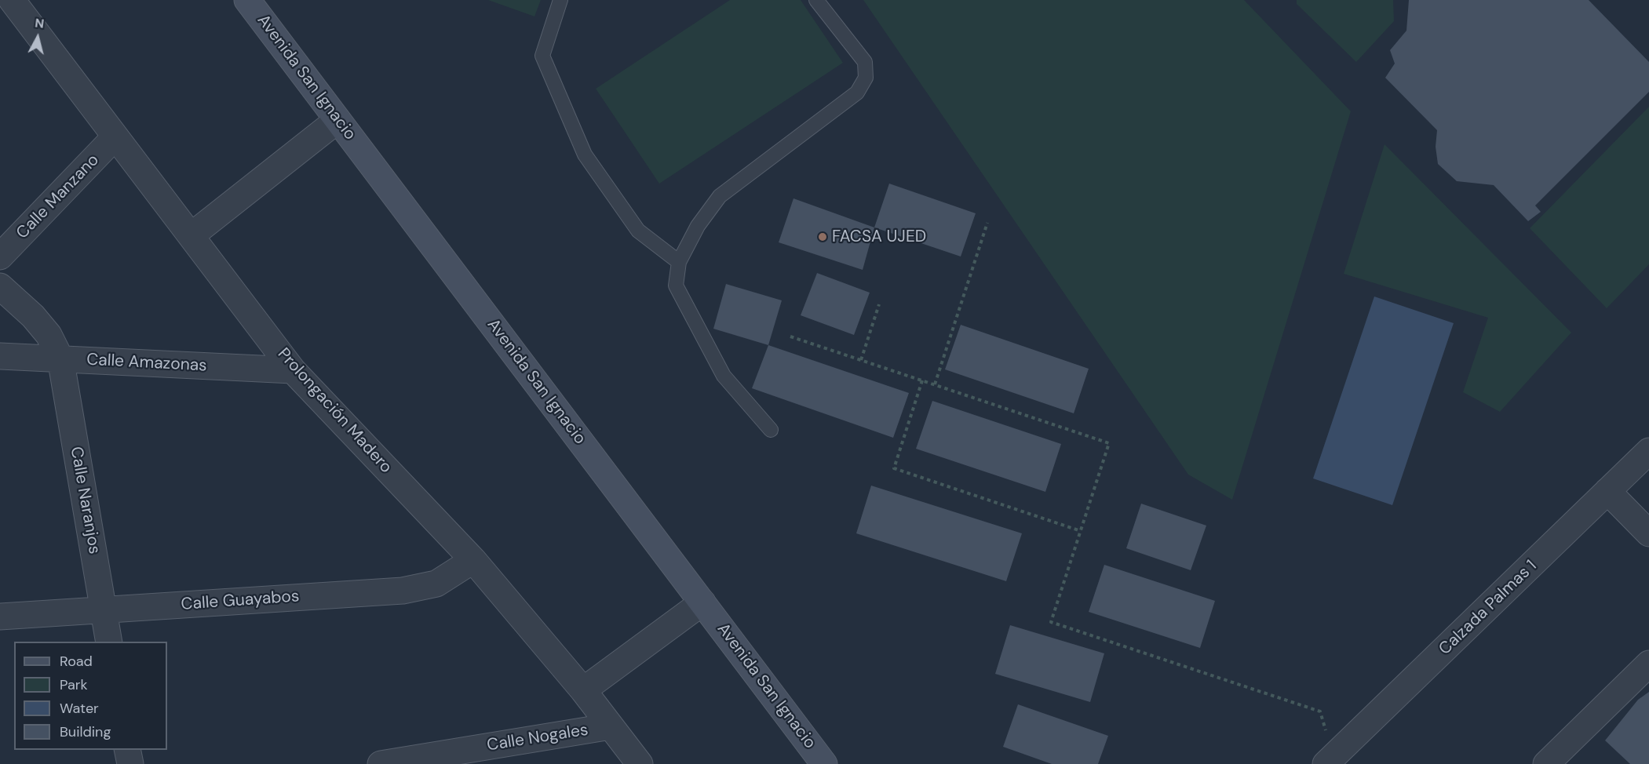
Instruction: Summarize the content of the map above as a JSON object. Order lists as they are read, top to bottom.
{
  "streets": {
    "street": [
      "Avenida San Ignacio",
      "Calle Manzano",
      "Calle Amazonas",
      "Prolongación Madero",
      "Calle Naranjos",
      "Calle Guayabos",
      "Calzada Palmas 1",
      "Calle Nogales"
    ]
  },
  "crossings": [
    ["Calle Manzano", "Prolongación Madero"],
    ["Calle Amazonas", "Prolongación Madero"],
    ["Calle Amazonas", "Calle Naranjos"],
    ["Prolongación Madero", "Calle Guayabos"],
    ["Prolongación Madero", "Calle Nogales"],
    ["Calle Naranjos", "Calle Guayabos"]
  ],
  "places": ["FACSA UJED"],
  "legend": [
    "Road",
    "Park",
    "Water",
    "Building"
  ],
  "north": "top"
}
